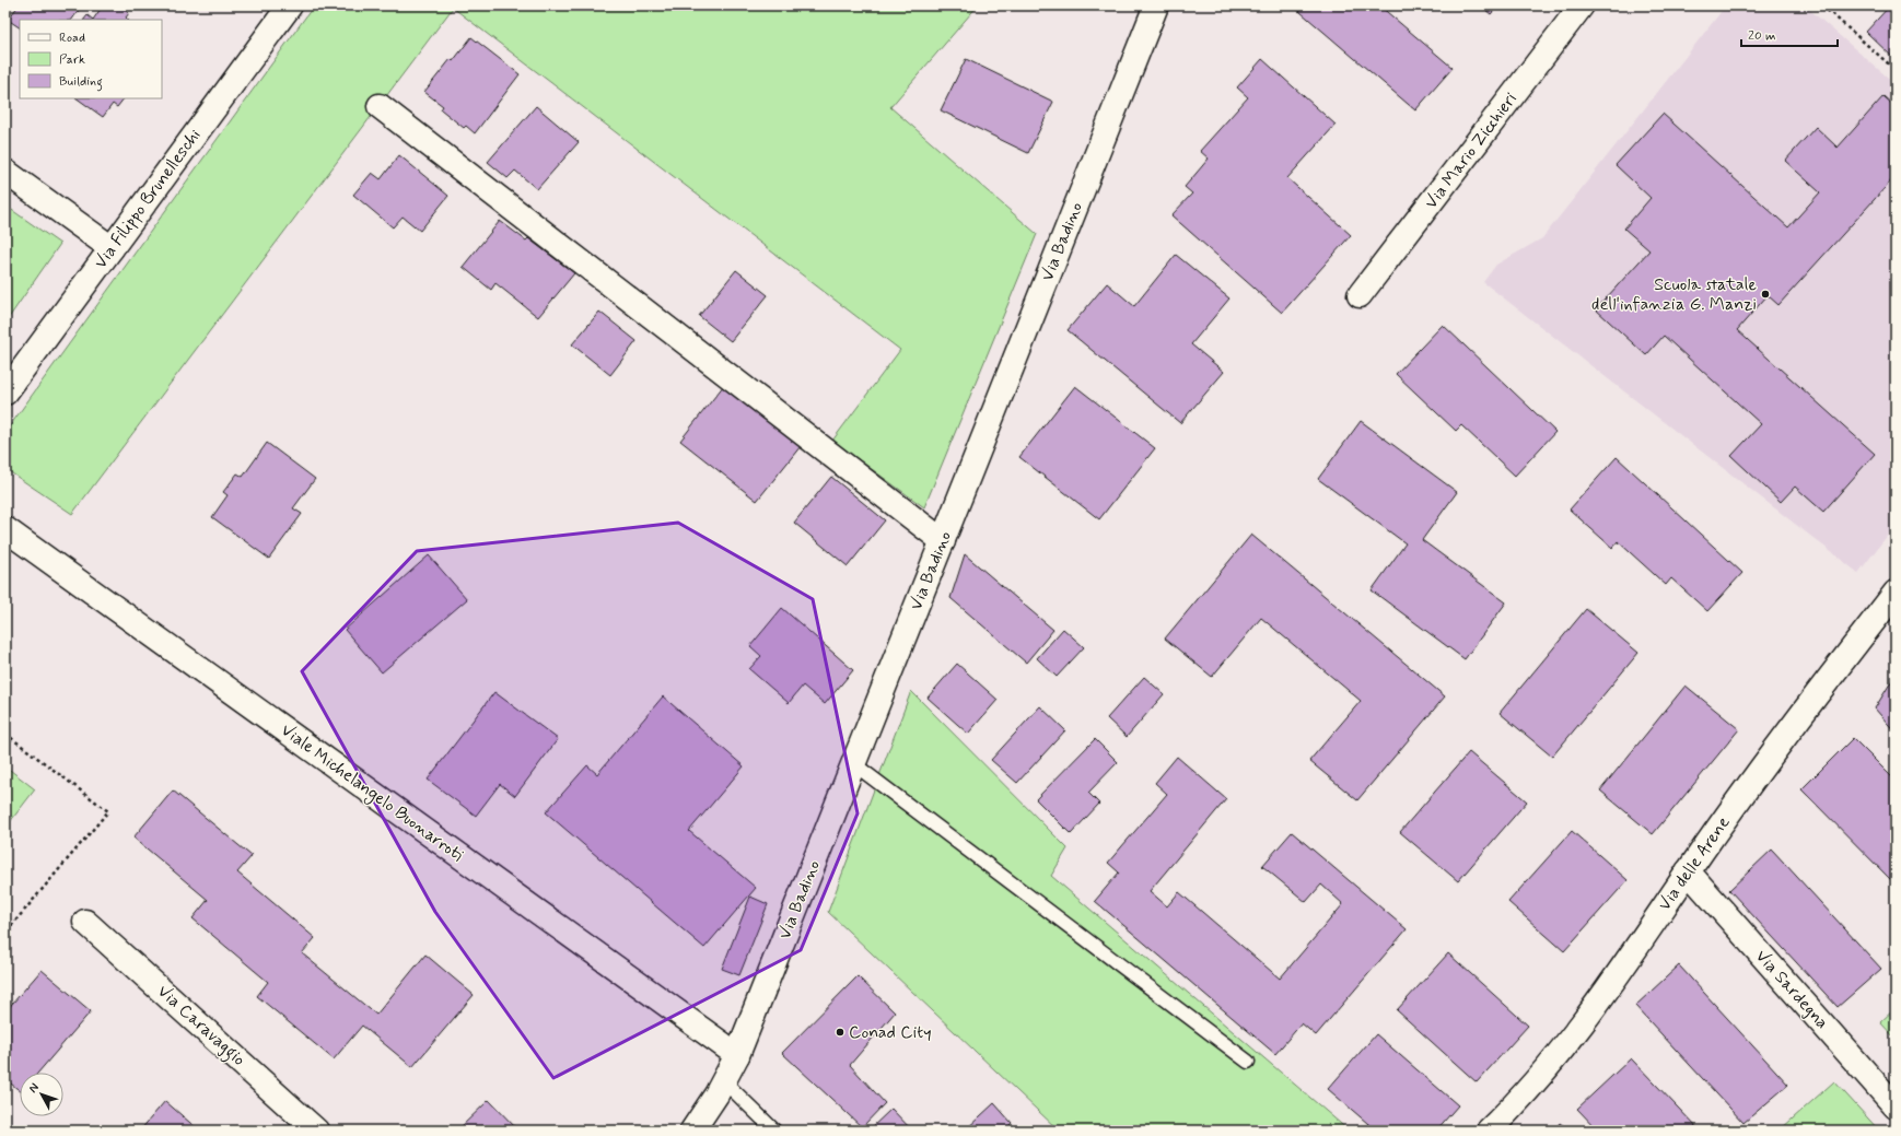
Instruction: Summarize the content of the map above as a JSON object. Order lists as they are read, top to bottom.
{
  "streets": {
    "street": [
      "Via Mario Zicchieri",
      "Via Filippo Brunelleschi",
      "Via Badino",
      "Viale Michelangelo Buonarroti",
      "Via delle Arene",
      "Via Sardegna",
      "Via Caravaggio"
    ]
  },
  "crossings": [
    ["Via Badino", "Viale Michelangelo Buonarroti"],
    ["Via delle Arene", "Via Sardegna"]
  ],
  "places": ["Scuola statale dell'infanzia G. Manzi", "Conad City"],
  "legend": ["Road", "Park", "Building"],
  "scale_bar": "20 m",
  "north": "top left"
}
